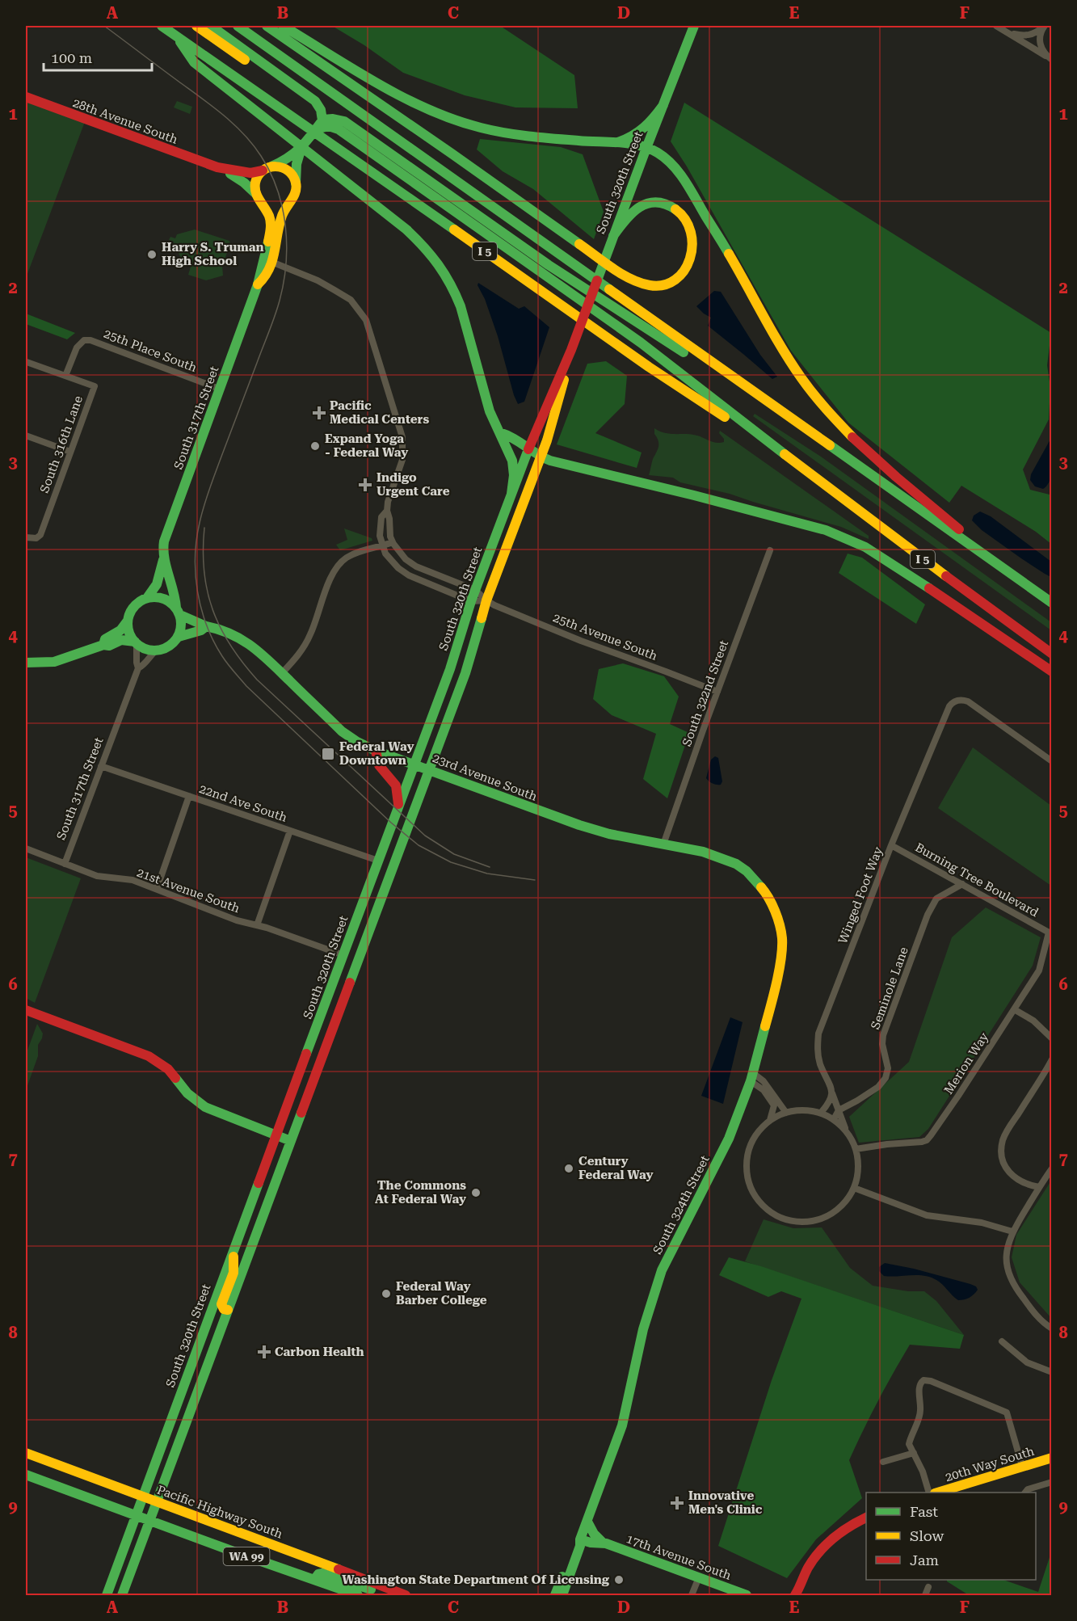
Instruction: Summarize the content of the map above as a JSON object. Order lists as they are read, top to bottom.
{
  "streets": {
    "main road": [
      "28th Avenue South",
      "South 320th Street",
      "I 5",
      "South 317th Street",
      "23rd Avenue South",
      "South 324th Street",
      "20th Way South",
      "Pacific Highway South",
      "WA 99",
      "17th Avenue South"
    ],
    "street": [
      "25th Place South",
      "South 316th Lane",
      "25th Avenue South",
      "South 322nd Street",
      "22nd Ave South",
      "Burning Tree Boulevard",
      "21st Avenue South",
      "Winged Foot Way",
      "Seminole Lane",
      "Merion Way"
    ]
  },
  "crossings": [
    ["28th Avenue South", "South 317th Street"],
    ["South 320th Street", "25th Avenue South"],
    ["South 320th Street", "23rd Avenue South"],
    ["South 320th Street", "22nd Ave South"],
    ["South 320th Street", "21st Avenue South"],
    ["South 320th Street", "Pacific Highway South"],
    ["South 320th Street", "WA 99"],
    ["25th Place South", "South 317th Street"],
    ["25th Place South", "South 316th Lane"],
    ["South 317th Street", "22nd Ave South"],
    ["South 317th Street", "21st Avenue South"],
    ["25th Avenue South", "South 322nd Street"],
    ["South 322nd Street", "23rd Avenue South"],
    ["23rd Avenue South", "South 324th Street"],
    ["Burning Tree Boulevard", "Winged Foot Way"],
    ["Burning Tree Boulevard", "Seminole Lane"],
    ["Burning Tree Boulevard", "Merion Way"],
    ["Winged Foot Way", "Seminole Lane"],
    ["Winged Foot Way", "Merion Way"],
    ["South 324th Street", "17th Avenue South"]
  ],
  "places": {
    "other": [
      "Harry S. Truman High School",
      "Expand Yoga - Federal Way",
      "Century Federal Way",
      "The Commons At Federal Way",
      "Federal Way Barber College",
      "Washington State Department Of Licensing"
    ],
    "health": [
      "Pacific Medical Centers",
      "Indigo Urgent Care",
      "Carbon Health",
      "Innovative Men's Clinic"
    ],
    "transit": ["Federal Way Downtown"]
  },
  "legend": ["Fast", "Slow", "Jam"],
  "scale_bar": "100 m",
  "grid": {
    "columns": [
      "A",
      "B",
      "C",
      "D",
      "E",
      "F"
    ],
    "rows": [
      "1",
      "2",
      "3",
      "4",
      "5",
      "6",
      "7",
      "8",
      "9"
    ]
  }
}
